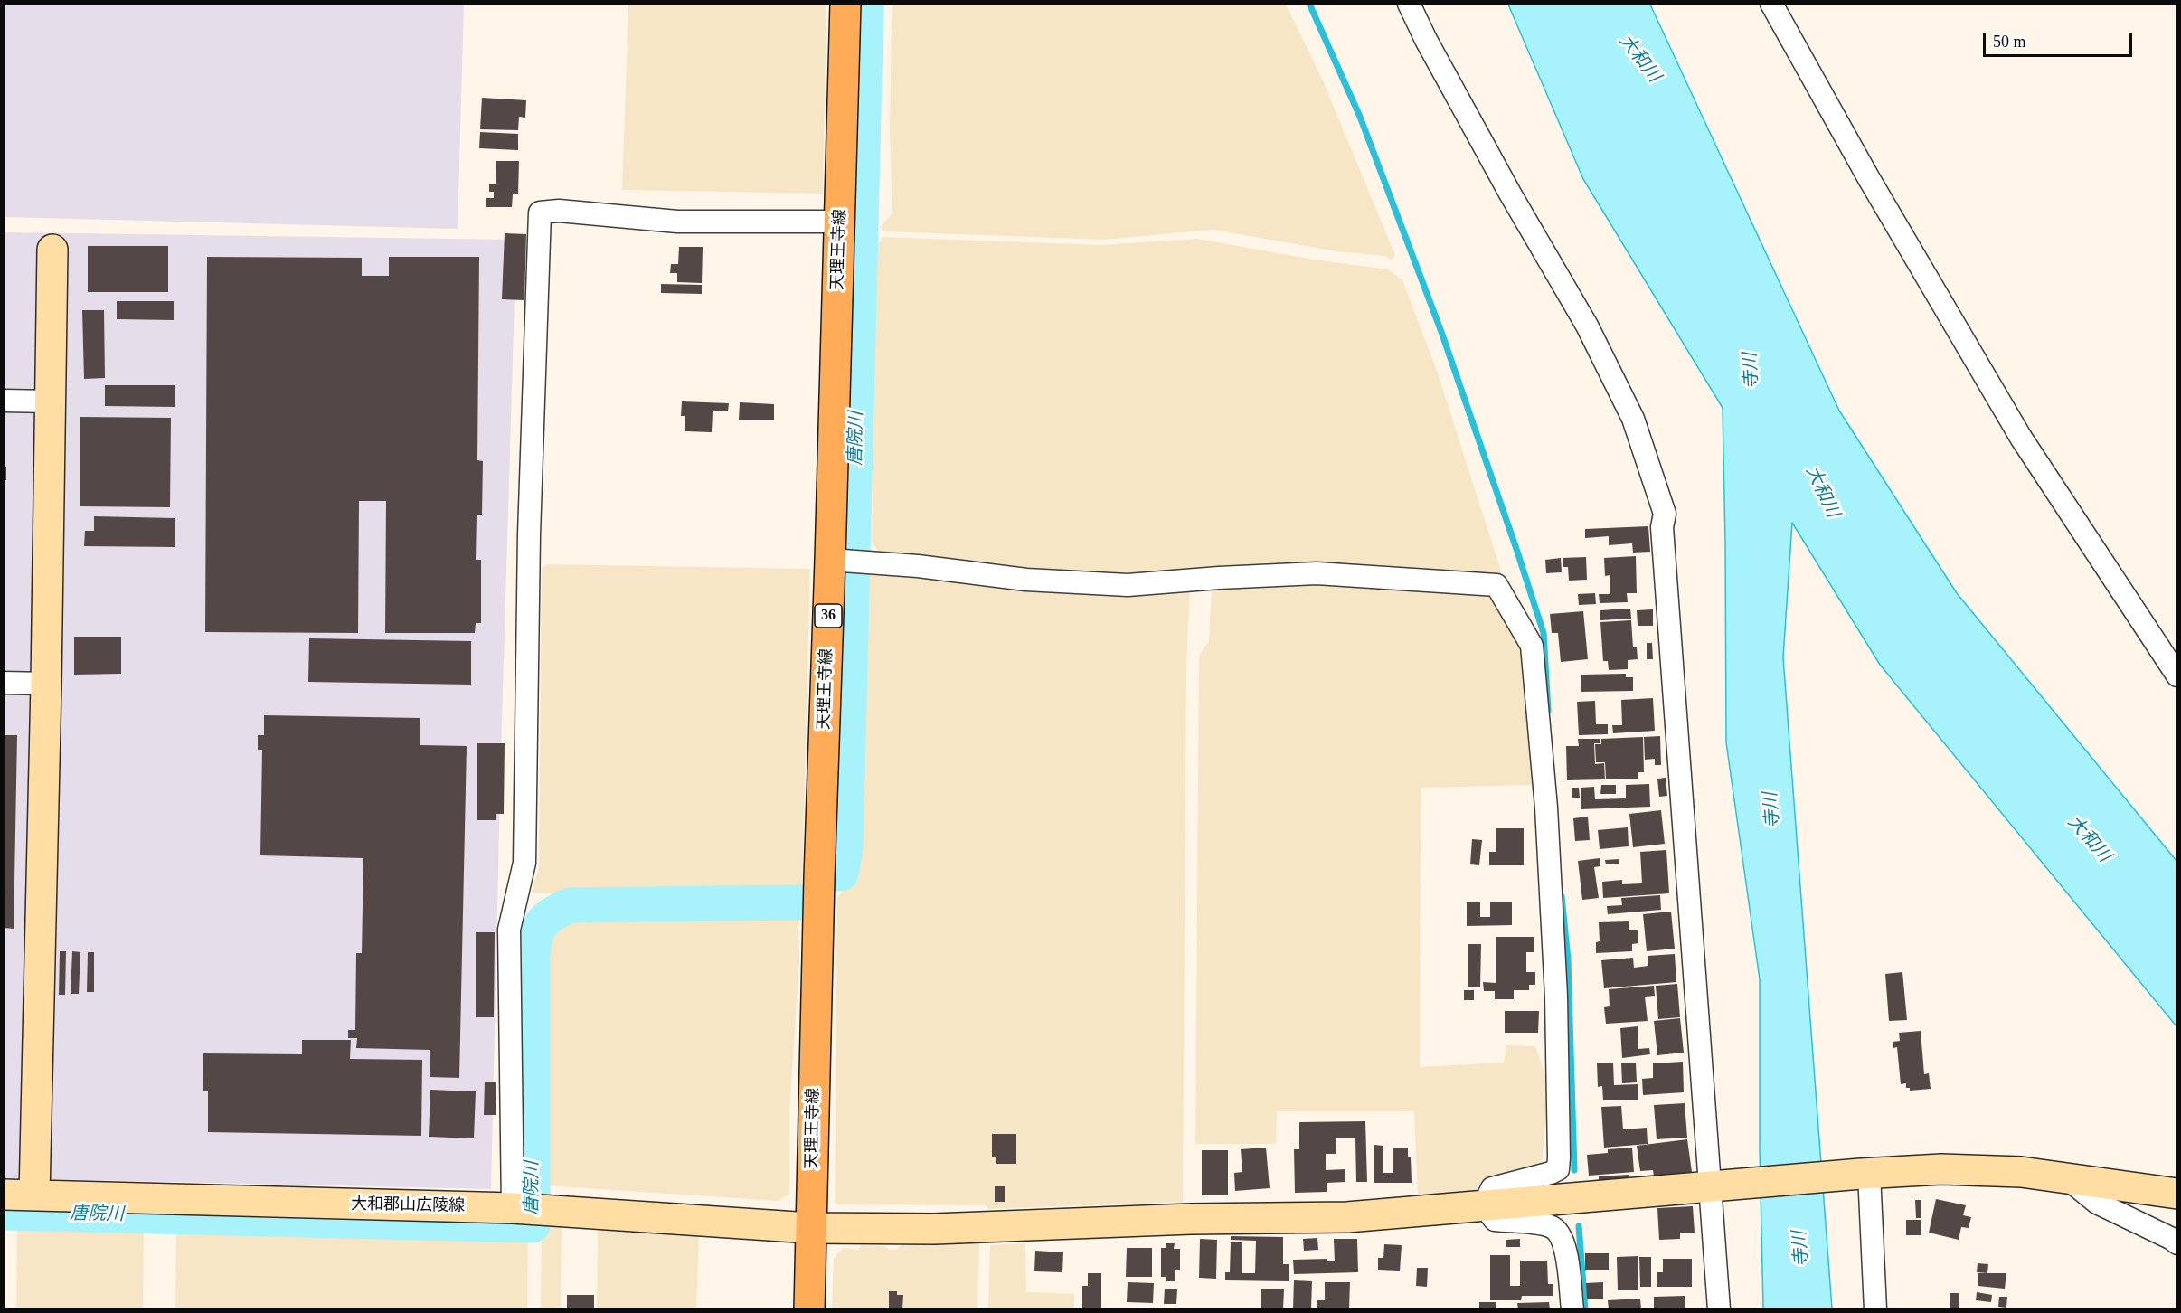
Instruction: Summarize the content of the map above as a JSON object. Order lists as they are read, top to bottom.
{
  "streets": {
    "main road": ["天理王寺線", "36"],
    "street": ["大和郡山広陵線"]
  },
  "crossings": [
    ["天理王寺線", "大和郡山広陵線"]
  ],
  "water": ["大和川", "寺川", "唐院川"],
  "scale_bar": "50 m"
}
